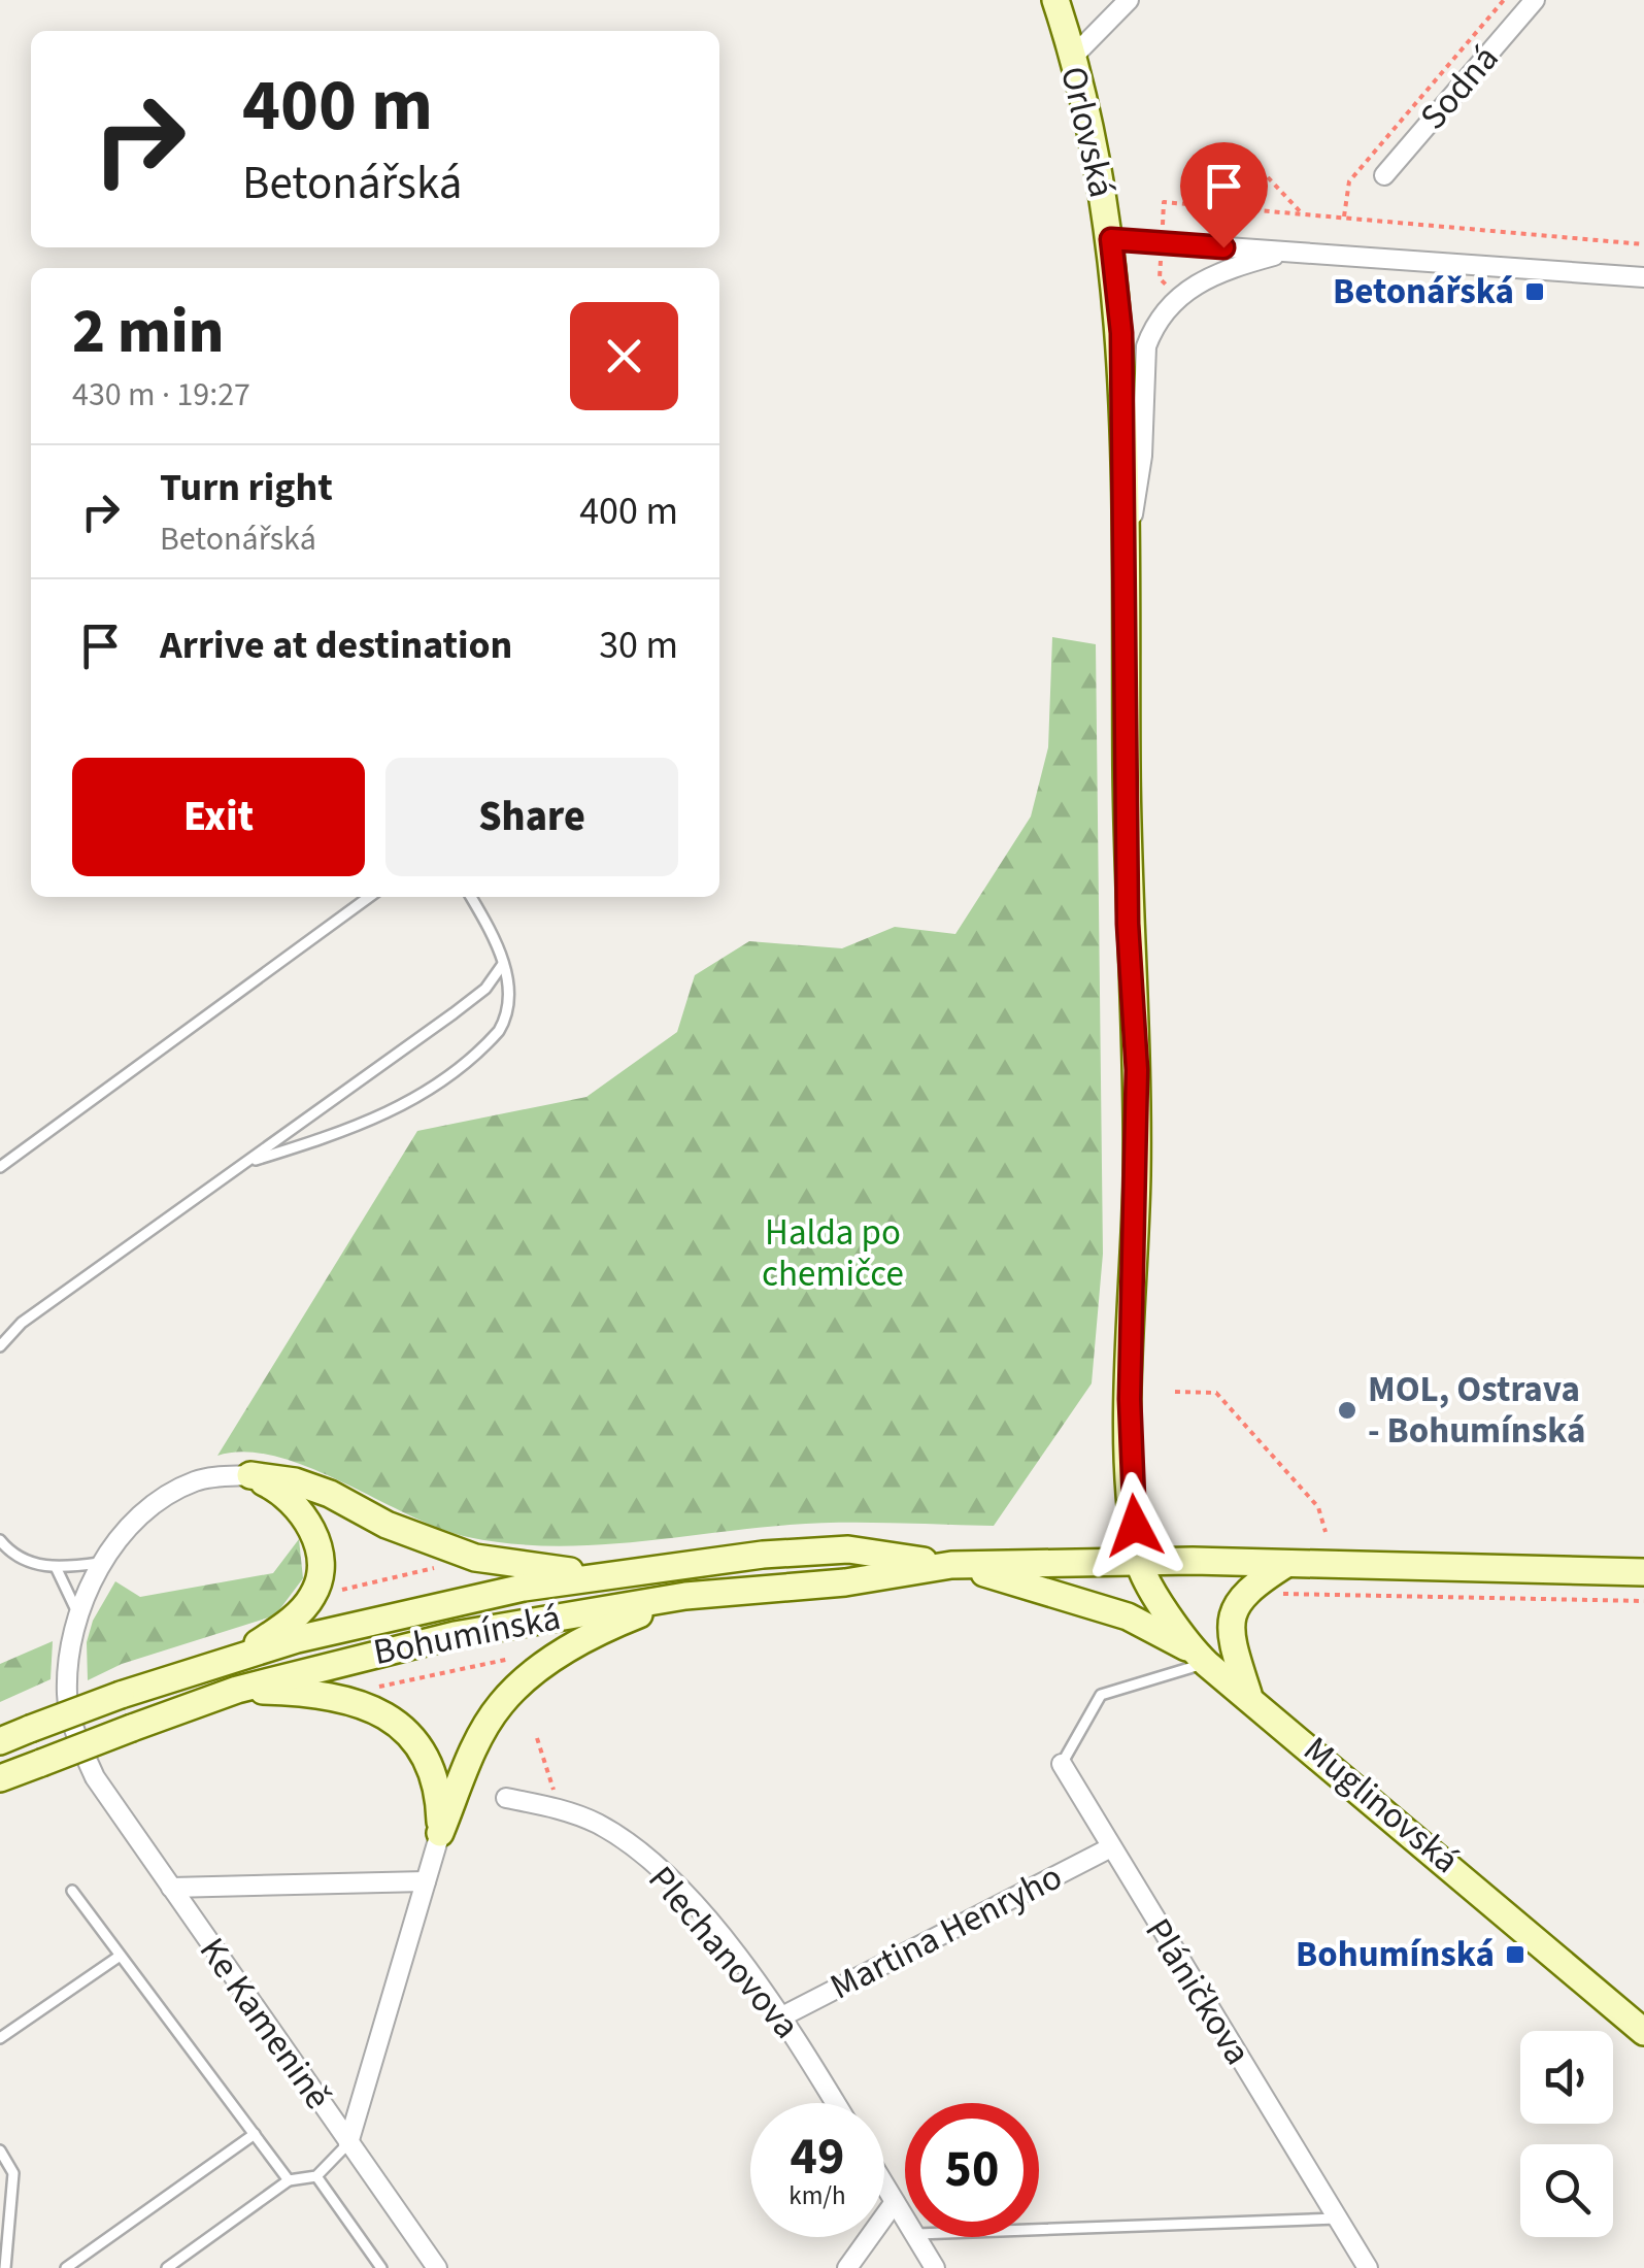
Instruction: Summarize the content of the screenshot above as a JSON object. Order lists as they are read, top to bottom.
{
  "streets": {
    "main road": ["Orlovská", "Bohumínská", "Muglinovská"],
    "street": [
      "Sodná",
      "Martina Henryho",
      "Plechanovova",
      "Pláničkova",
      "Ke Kamenině"
    ]
  },
  "crossings": [
    ["Orlovská", "Bohumínská"],
    ["Orlovská", "Muglinovská"],
    ["Bohumínská", "Muglinovská"],
    ["Martina Henryho", "Plechanovova"],
    ["Martina Henryho", "Pláničkova"]
  ],
  "parks": ["Halda po chemičce"],
  "places": {
    "transit": ["Betonářská", "Bohumínská"],
    "other": ["MOL, Ostrava - Bohumínská"]
  },
  "page": {
    "turn": ["400 m", "Betonářská"],
    "heading": ["2 min", "430 m · 19:27"],
    "list": [
      {
        "name": "Turn right",
        "note": "Betonářská",
        "value": "400 m"
      },
      {
        "name": "Arrive at destination",
        "value": "30 m"
      }
    ],
    "buttons": ["Exit", "Share"],
    "speed": "49 km/h",
    "limit": "50"
  }
}
